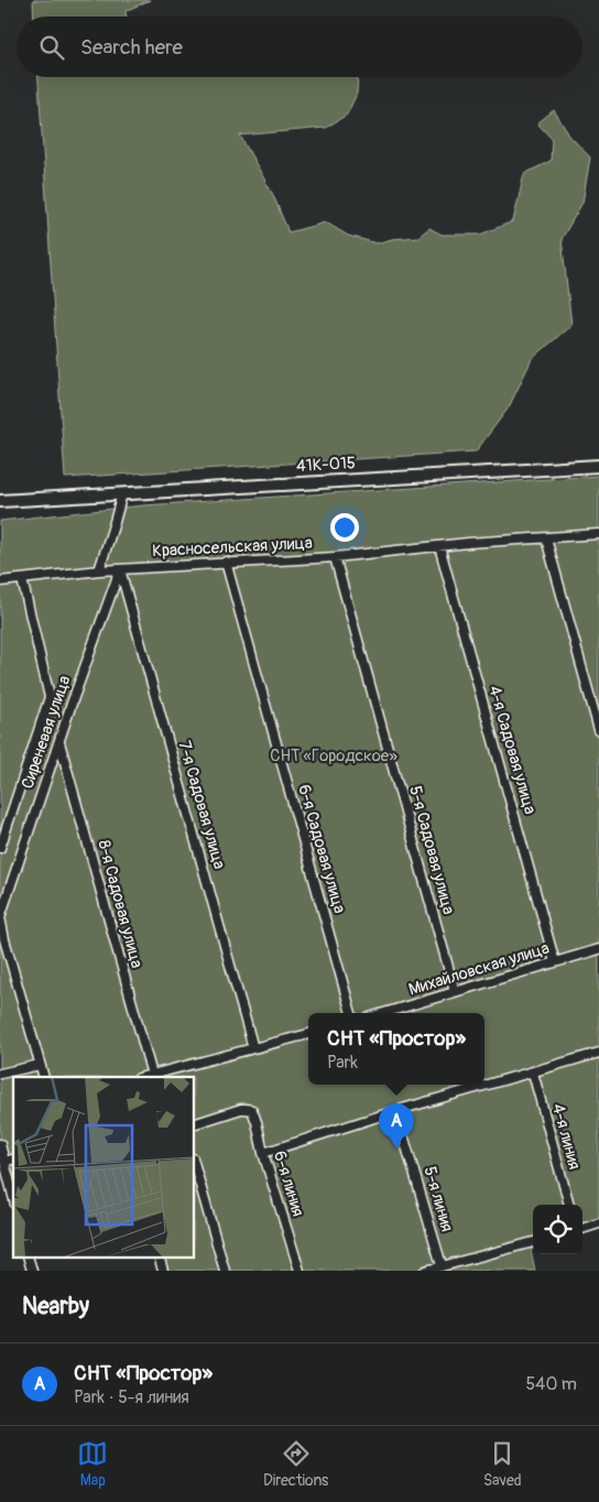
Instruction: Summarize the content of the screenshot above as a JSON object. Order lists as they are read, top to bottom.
{
  "streets": {
    "main road": ["41К-015"],
    "street": [
      "Красносельская улица",
      "Сиреневая улица",
      "4-я Садовая улица",
      "7-я Садовая улица",
      "6-я Садовая улица",
      "5-я Садовая улица",
      "8-я Садовая улица",
      "Михайловская улица",
      "4-я линия",
      "6-я линия",
      "5-я линия"
    ]
  },
  "crossings": [
    ["Красносельская улица", "Сиреневая улица"],
    ["Красносельская улица", "4-я Садовая улица"],
    ["Красносельская улица", "7-я Садовая улица"],
    ["Красносельская улица", "6-я Садовая улица"],
    ["Красносельская улица", "5-я Садовая улица"],
    ["Сиреневая улица", "7-я Садовая улица"],
    ["Сиреневая улица", "8-я Садовая улица"],
    ["4-я Садовая улица", "Михайловская улица"],
    ["5-я Садовая улица", "Михайловская улица"]
  ],
  "parks": ["СНТ «Городское»"],
  "page": {
    "search": "Search here",
    "popup": ["СНТ «Простор»", "Park"],
    "pins": "A",
    "heading": "Nearby",
    "list": [
      {
        "mark": "A",
        "name": "СНТ «Простор»",
        "note": "Park · 5-я линия",
        "value": "540 m"
      }
    ],
    "nav": ["Map", "Directions", "Saved"]
  }
}
